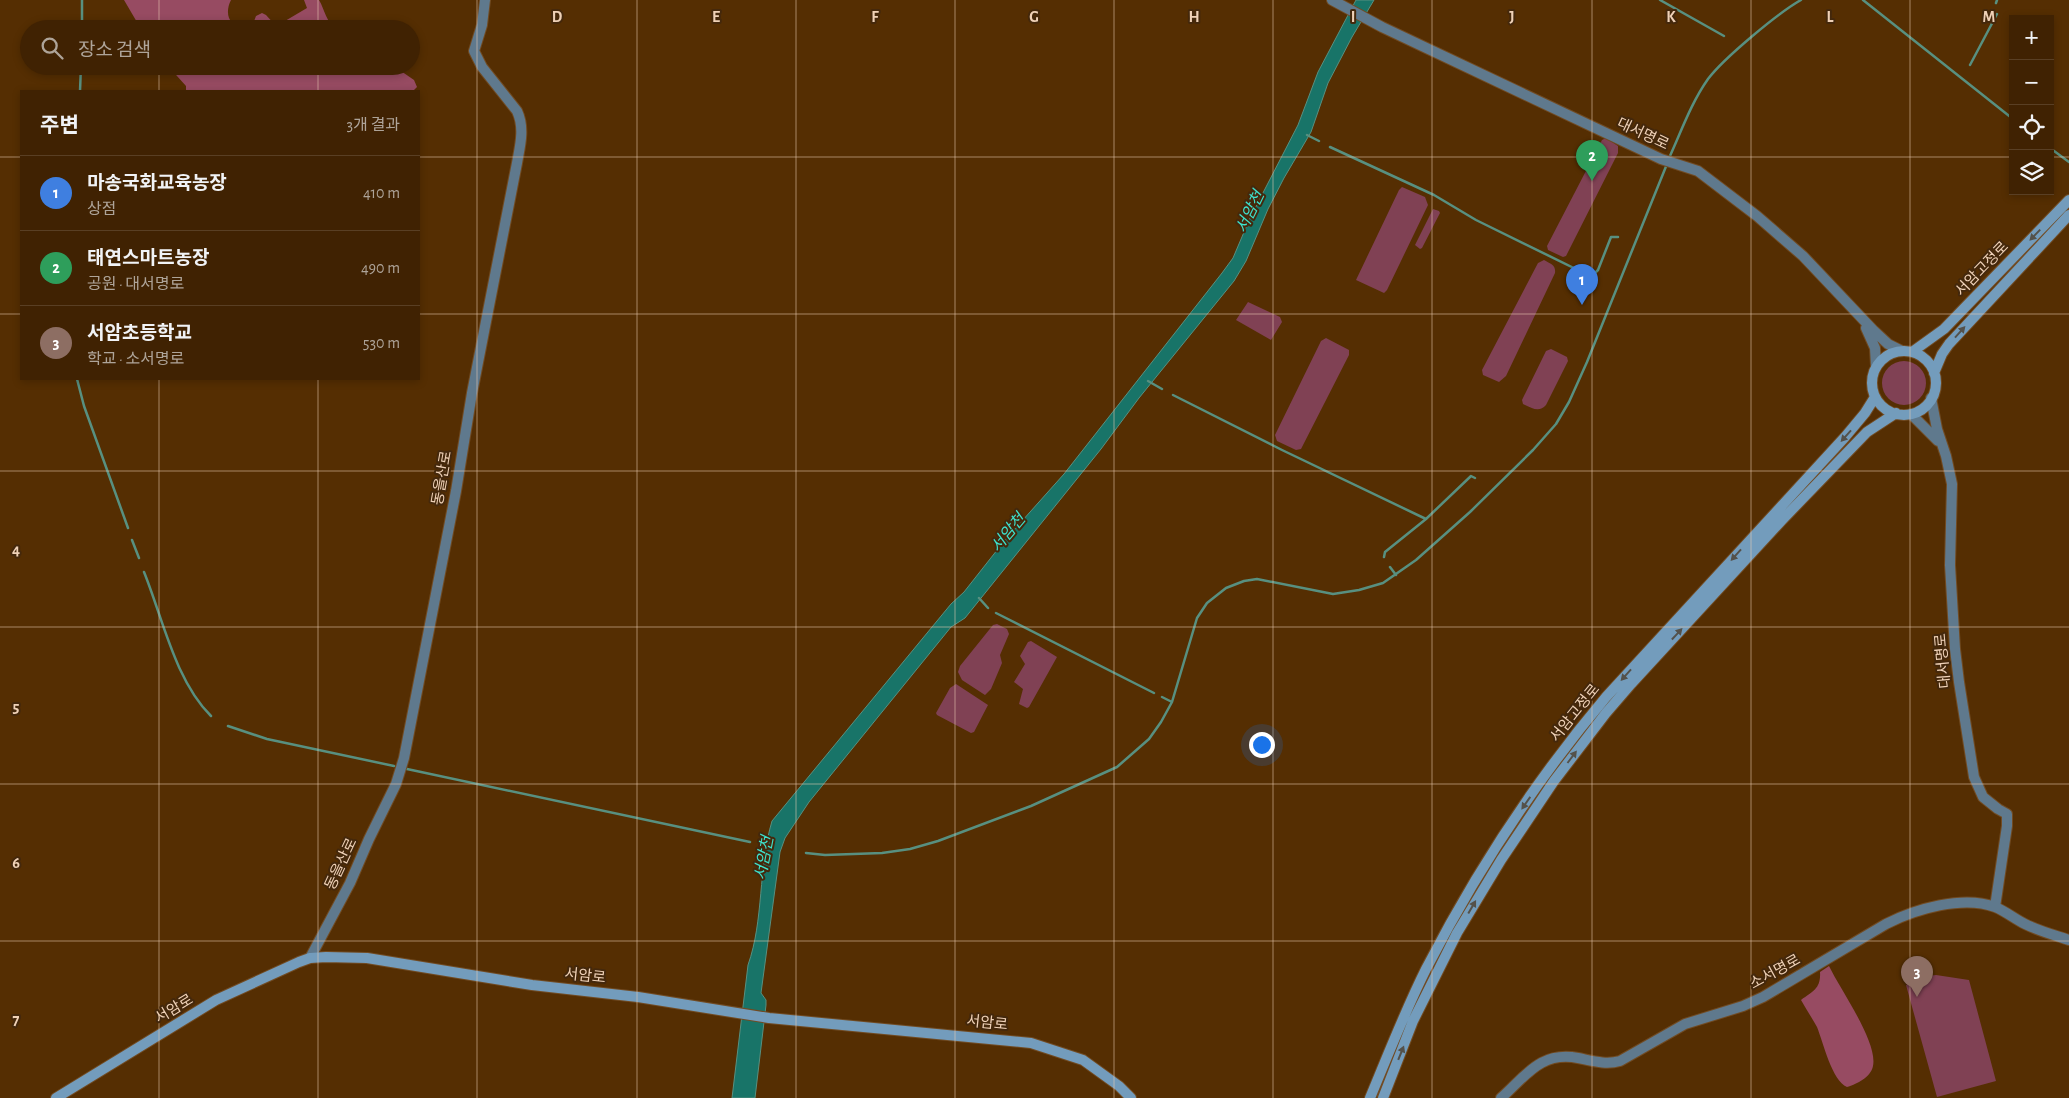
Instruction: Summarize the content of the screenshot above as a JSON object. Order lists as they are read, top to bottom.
{
  "streets": {
    "main road": ["서암고정로", "서암로"],
    "street": ["대서명로", "동을산로", "소서명로"]
  },
  "crossings": [
    ["대서명로", "서암고정로"],
    ["대서명로", "소서명로"],
    ["동을산로", "서암로"]
  ],
  "water": ["서암천"],
  "page": {
    "map_buttons": ["+", "−"],
    "search": "장소 검색",
    "heading": ["주변", "3개 결과"],
    "pins": ["2", "1", "3"],
    "list": [
      {
        "mark": "1",
        "name": "마송국화교육농장",
        "note": "상점",
        "value": "410 m"
      },
      {
        "mark": "2",
        "name": "태연스마트농장",
        "note": "공원 · 대서명로",
        "value": "490 m"
      },
      {
        "mark": "3",
        "name": "서암초등학교",
        "note": "학교 · 소서명로",
        "value": "530 m"
      }
    ]
  },
  "grid": {
    "columns": [
      "D",
      "E",
      "F",
      "G",
      "H",
      "I",
      "J",
      "K",
      "L",
      "M"
    ],
    "rows": [
      "4",
      "5",
      "6",
      "7"
    ]
  }
}
